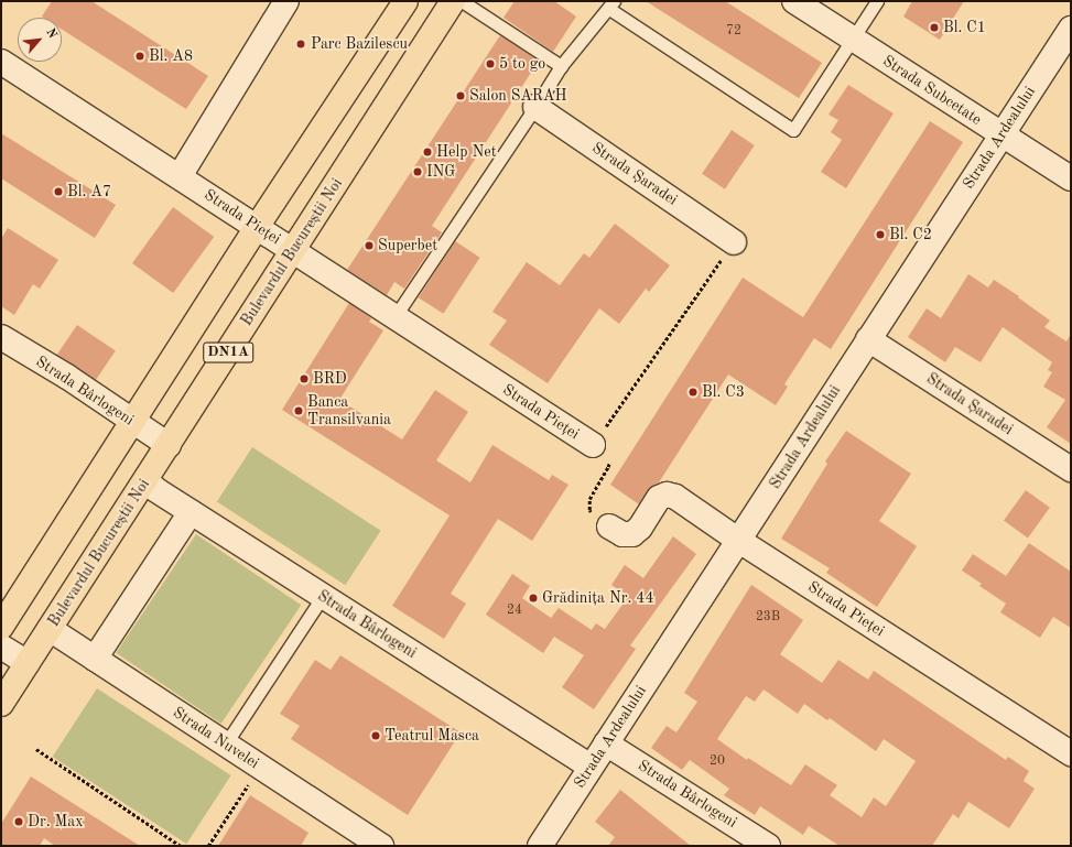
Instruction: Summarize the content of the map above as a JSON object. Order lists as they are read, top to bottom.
{
  "streets": {
    "main road": ["Bulevardul Bucureștii Noi", "DN1A"],
    "street": [
      "Strada Subcetate",
      "Strada Ardealului",
      "Strada Șaradei",
      "Strada Pieței",
      "Strada Bârlogeni",
      "Strada Nuvelei"
    ]
  },
  "crossings": [
    ["Strada Subcetate", "Strada Ardealului"],
    ["Strada Ardealului", "Strada Șaradei"],
    ["Strada Ardealului", "Strada Pieței"],
    ["Strada Ardealului", "Strada Bârlogeni"],
    ["Strada Pieței", "Bulevardul Bucureștii Noi"],
    ["Strada Pieței", "DN1A"],
    ["Bulevardul Bucureștii Noi", "Strada Bârlogeni"],
    ["Bulevardul Bucureștii Noi", "Strada Nuvelei"],
    ["DN1A", "Strada Bârlogeni"]
  ],
  "places": [
    "Bl. C1",
    "Parc Bazilescu",
    "Bl. A8",
    "5 to go",
    "Salon SARAH",
    "Help Net",
    "ING",
    "Bl. A7",
    "Bl. C2",
    "Superbet",
    "BRD",
    "Bl. C3",
    "Banca Transilvania",
    "Grădinița Nr. 44",
    "Teatrul Masca",
    "Dr. Max"
  ],
  "house_numbers": [
    "72",
    "24",
    "23B",
    "20"
  ],
  "north": "top right"
}
